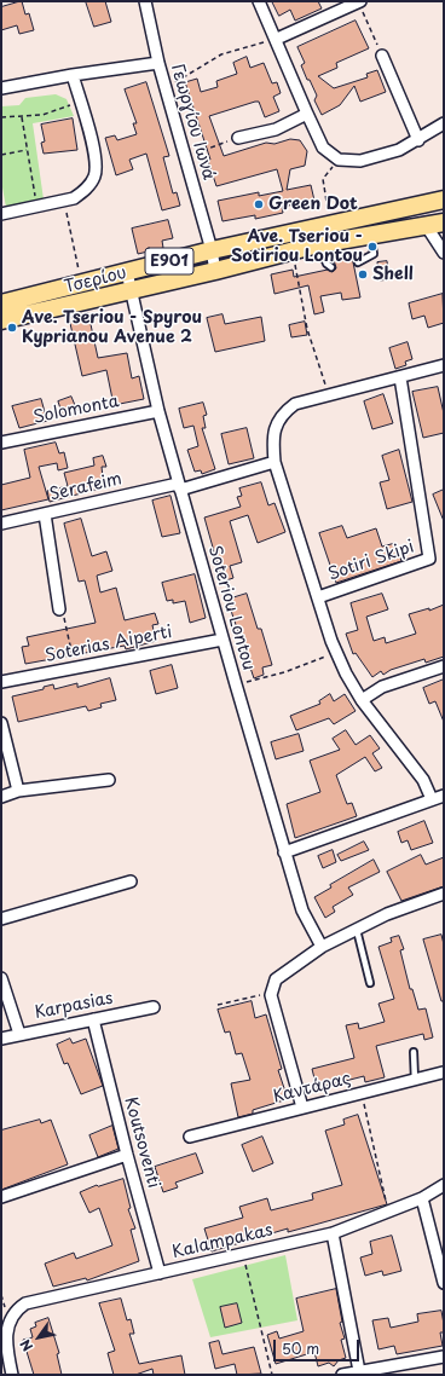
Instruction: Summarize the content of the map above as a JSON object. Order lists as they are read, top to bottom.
{
  "streets": {
    "main road": ["E901", "Τσερίου"],
    "street": [
      "Γεωργίου Ιωνά",
      "Solomonta",
      "Serafeim",
      "Sotiri Skipi",
      "Soteriou Lontou",
      "Soterias Aiperti",
      "Karpasias",
      "Καντάρας",
      "Koutsoventi",
      "Kalampakas"
    ]
  },
  "crossings": [
    ["Γεωργίου Ιωνά", "Τσερίου"],
    ["Τσερίου", "Soteriou Lontou"],
    ["Solomonta", "Soteriou Lontou"],
    ["Serafeim", "Soteriou Lontou"],
    ["Soteriou Lontou", "Soterias Aiperti"],
    ["Karpasias", "Koutsoventi"],
    ["Koutsoventi", "Kalampakas"]
  ],
  "places": [
    "Green Dot",
    "Ave. Tseriou - Sotiriou Lontou",
    "Shell",
    "Ave. Tseriou - Spyrou Kyprianou Avenue 2"
  ],
  "scale_bar": "50 m",
  "north": "bottom left"
}
